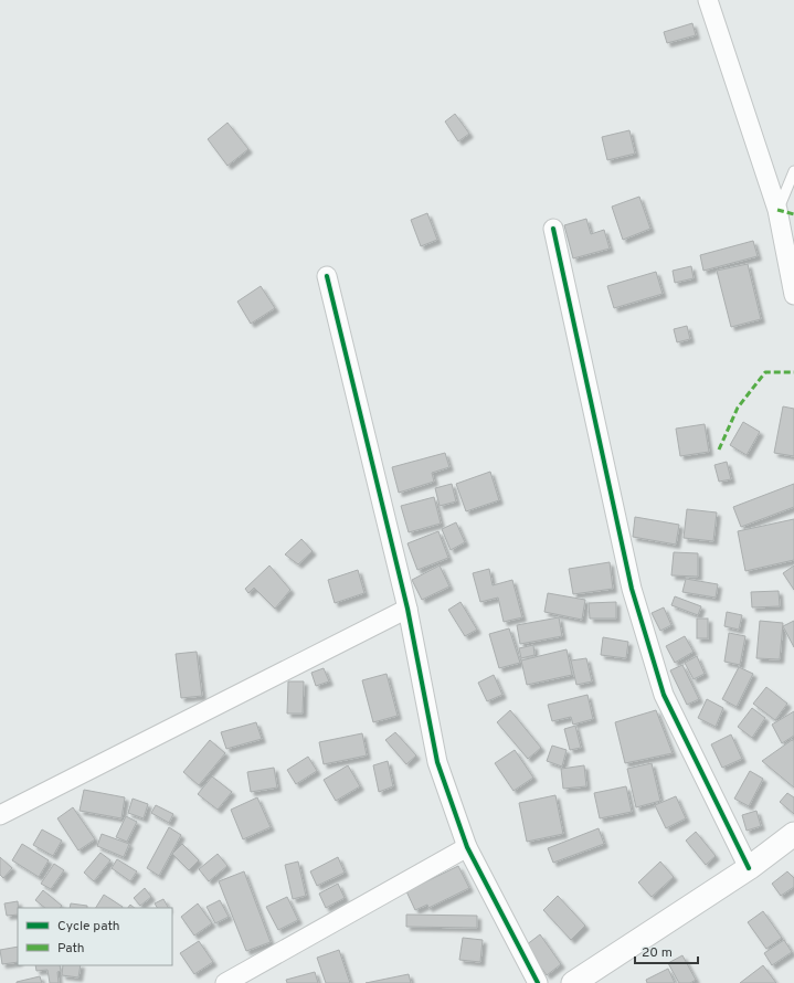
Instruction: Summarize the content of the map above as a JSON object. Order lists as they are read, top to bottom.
{
  "legend": ["Cycle path", "Path"],
  "scale_bar": "20 m"
}
